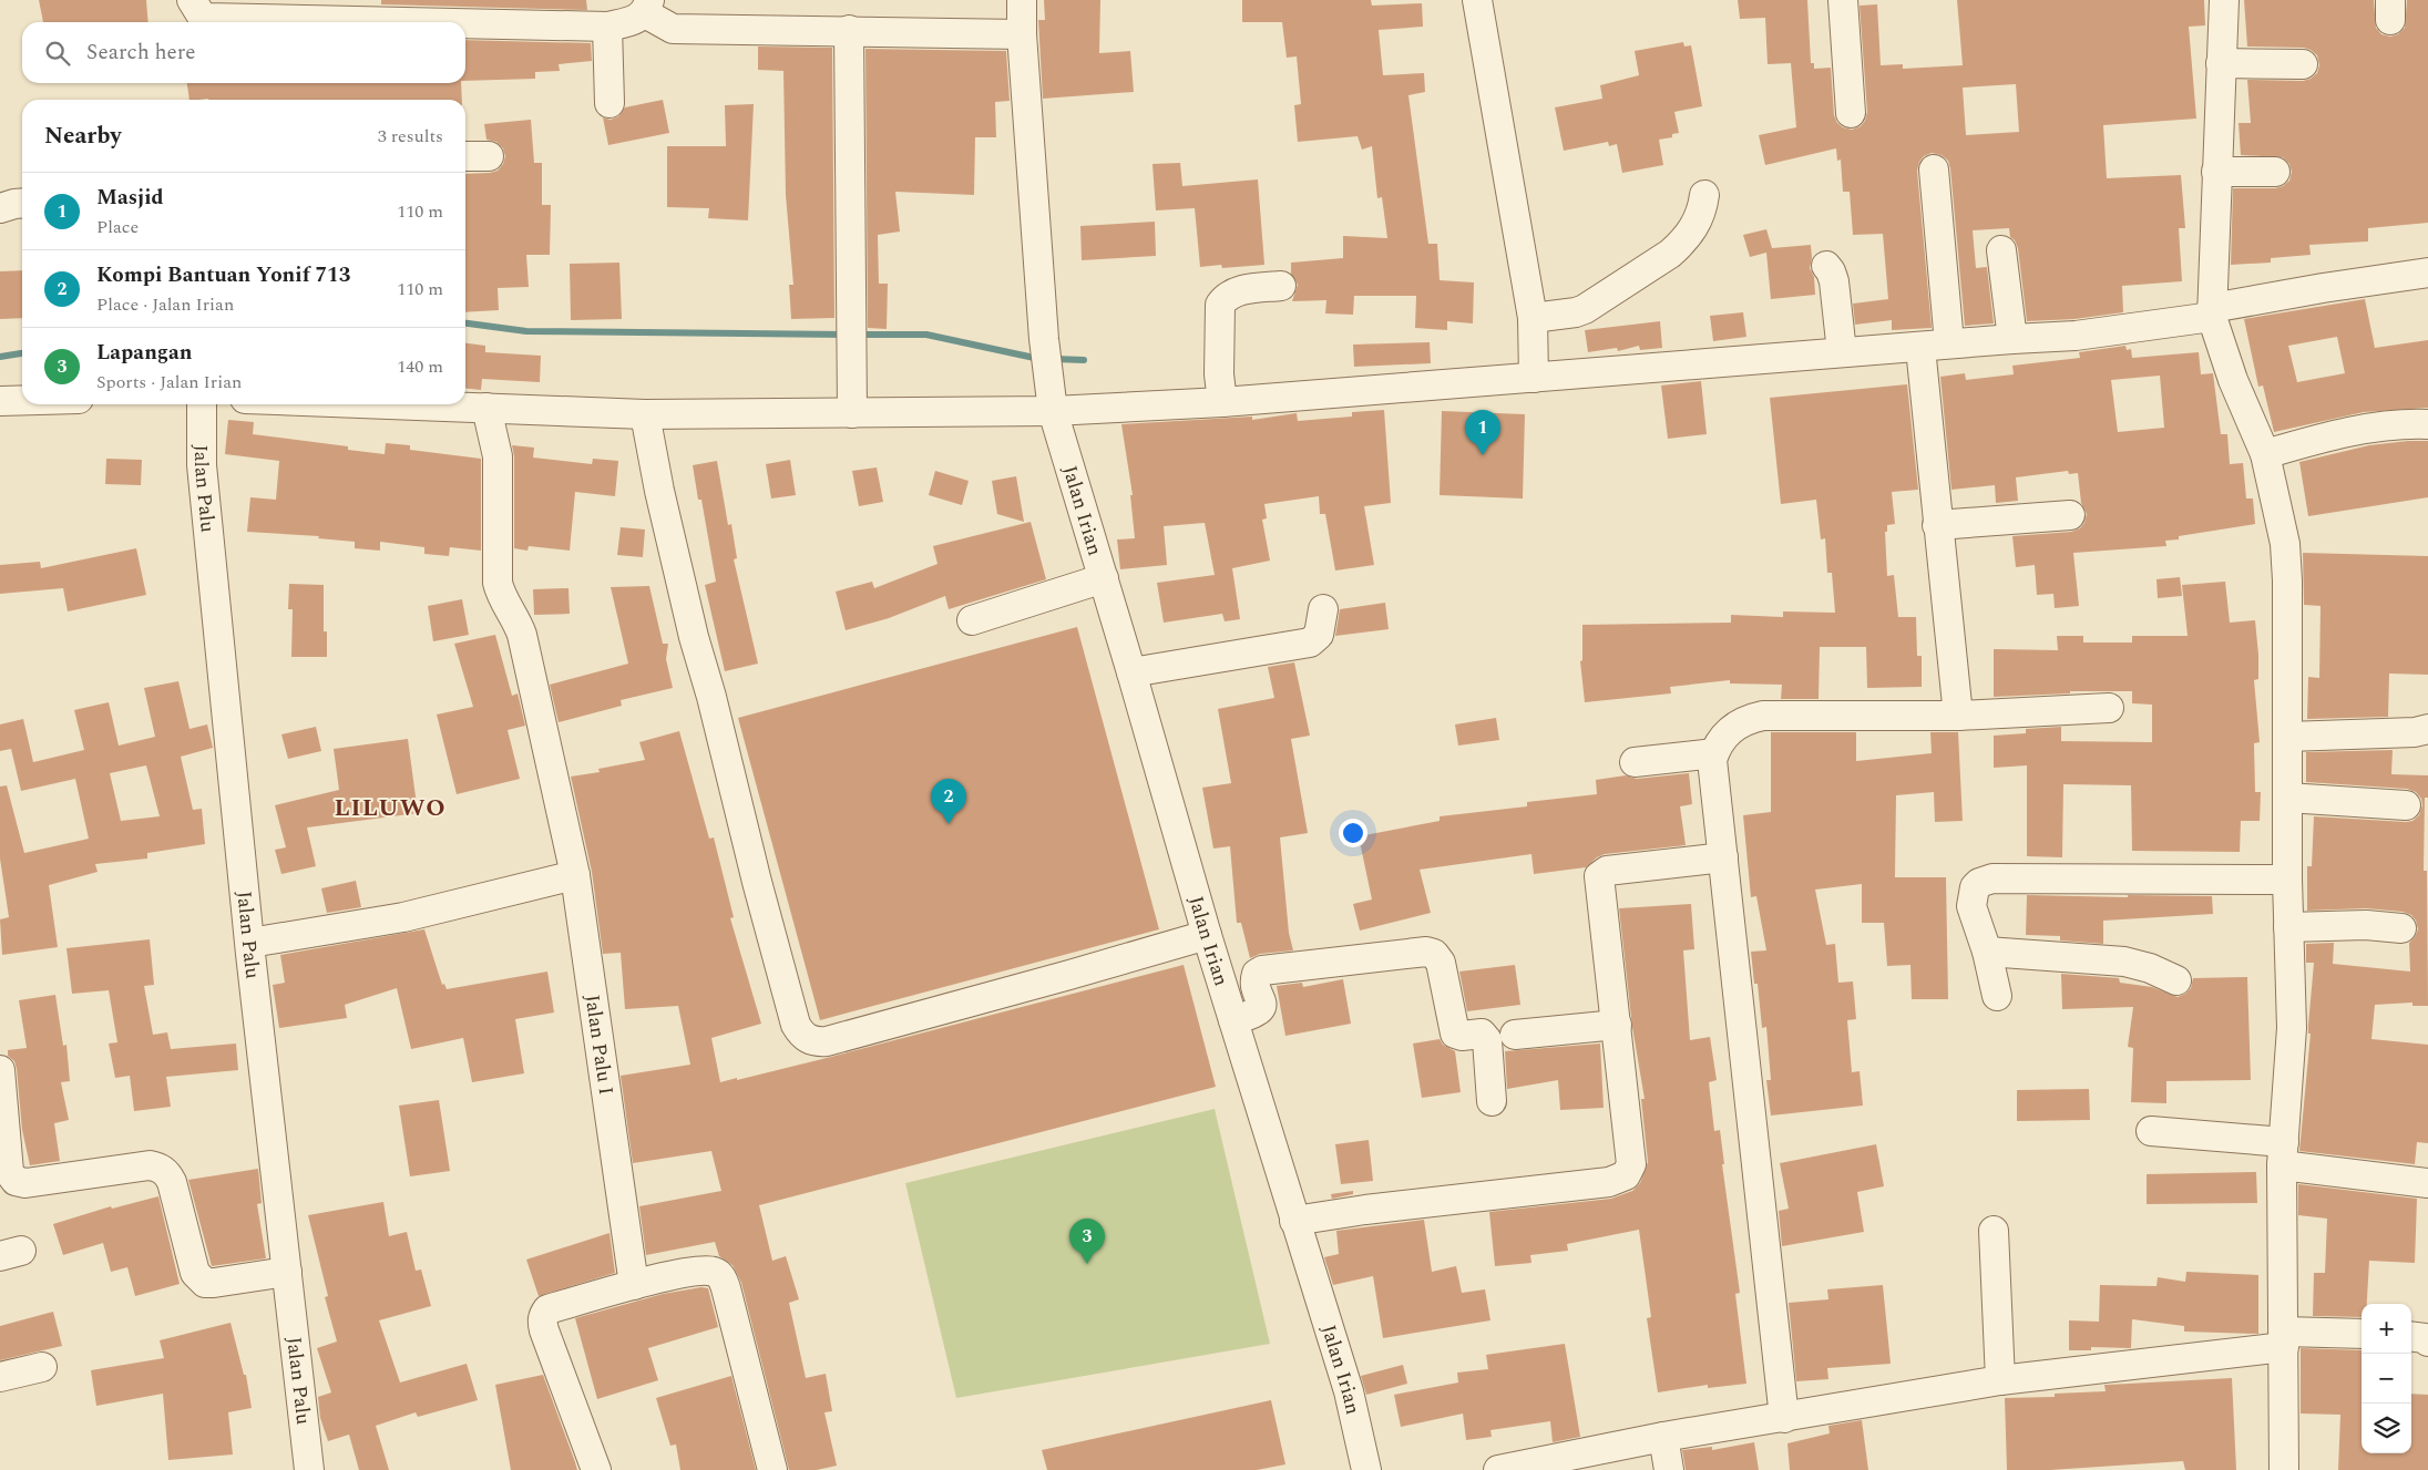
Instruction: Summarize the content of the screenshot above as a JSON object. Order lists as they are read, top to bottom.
{
  "streets": {
    "street": ["Jalan Palu", "Jalan Irian", "Jalan Palu I"]
  },
  "districts": ["LILUWO"],
  "page": {
    "search": "Search here",
    "heading": ["Nearby", "3 results"],
    "list": [
      {
        "mark": "1",
        "name": "Masjid",
        "note": "Place",
        "value": "110 m"
      },
      {
        "mark": "2",
        "name": "Kompi Bantuan Yonif 713",
        "note": "Place · Jalan Irian",
        "value": "110 m"
      },
      {
        "mark": "3",
        "name": "Lapangan",
        "note": "Sports · Jalan Irian",
        "value": "140 m"
      }
    ],
    "pins": ["1", "2", "3"],
    "map_buttons": ["+", "−"]
  }
}
